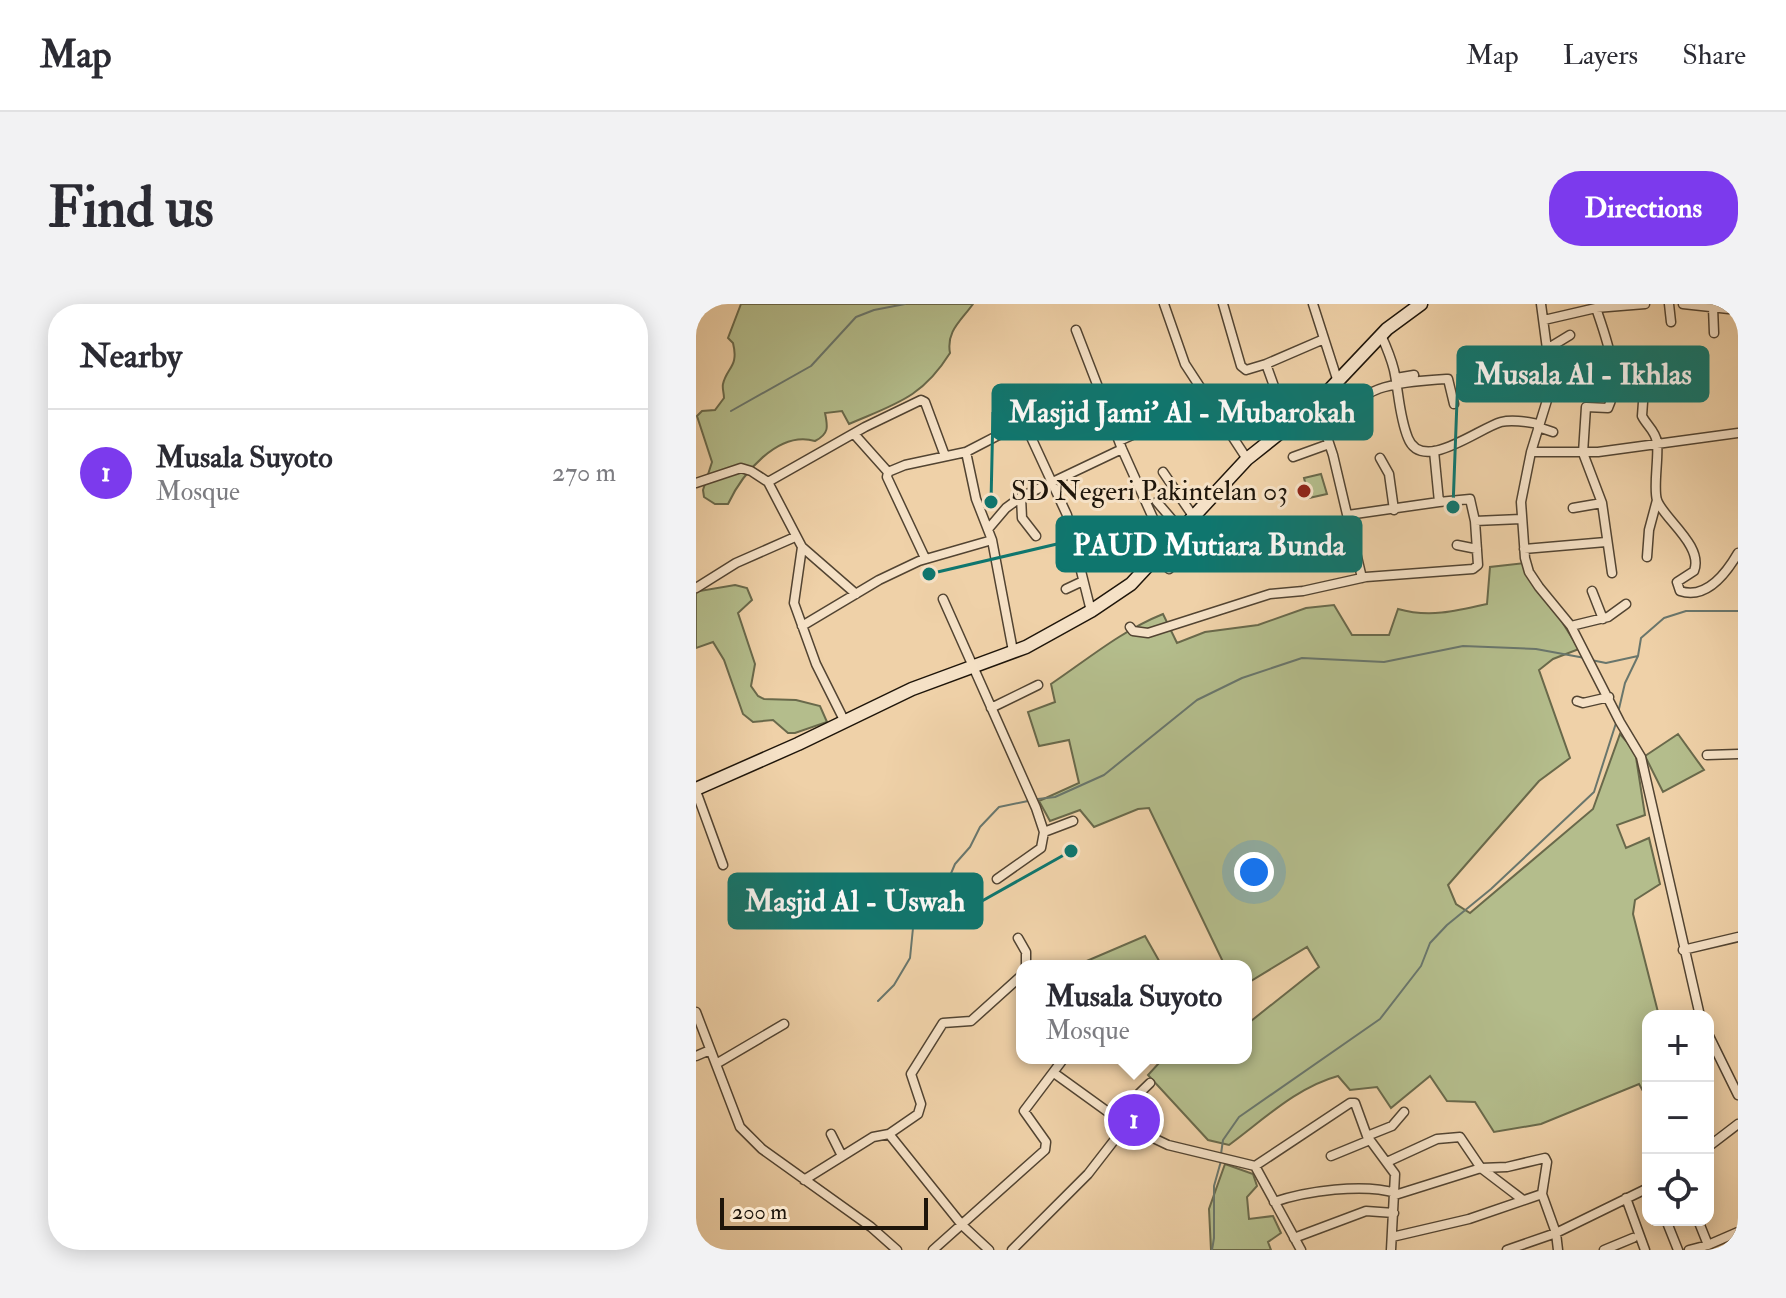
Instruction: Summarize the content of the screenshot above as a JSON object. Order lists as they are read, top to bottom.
{
  "places": [
    "SD Negeri Pakintelan 03",
    "Masjid Jami' Al - Mubarokah",
    "Musala Al - Ikhlas",
    "PAUD Mutiara Bunda",
    "Masjid Al - Uswah"
  ],
  "scale_bar": "200 m",
  "page": {
    "header": "Map",
    "nav": ["Map", "Layers", "Share"],
    "buttons": "Directions",
    "title": "Find us",
    "heading": "Nearby",
    "list": [
      {
        "mark": "1",
        "name": "Musala Suyoto",
        "note": "Mosque",
        "value": "270 m"
      }
    ],
    "popup": ["Musala Suyoto", "Mosque"],
    "map_buttons": ["+", "−"],
    "pins": "1",
    "scale": "200 m"
  }
}
